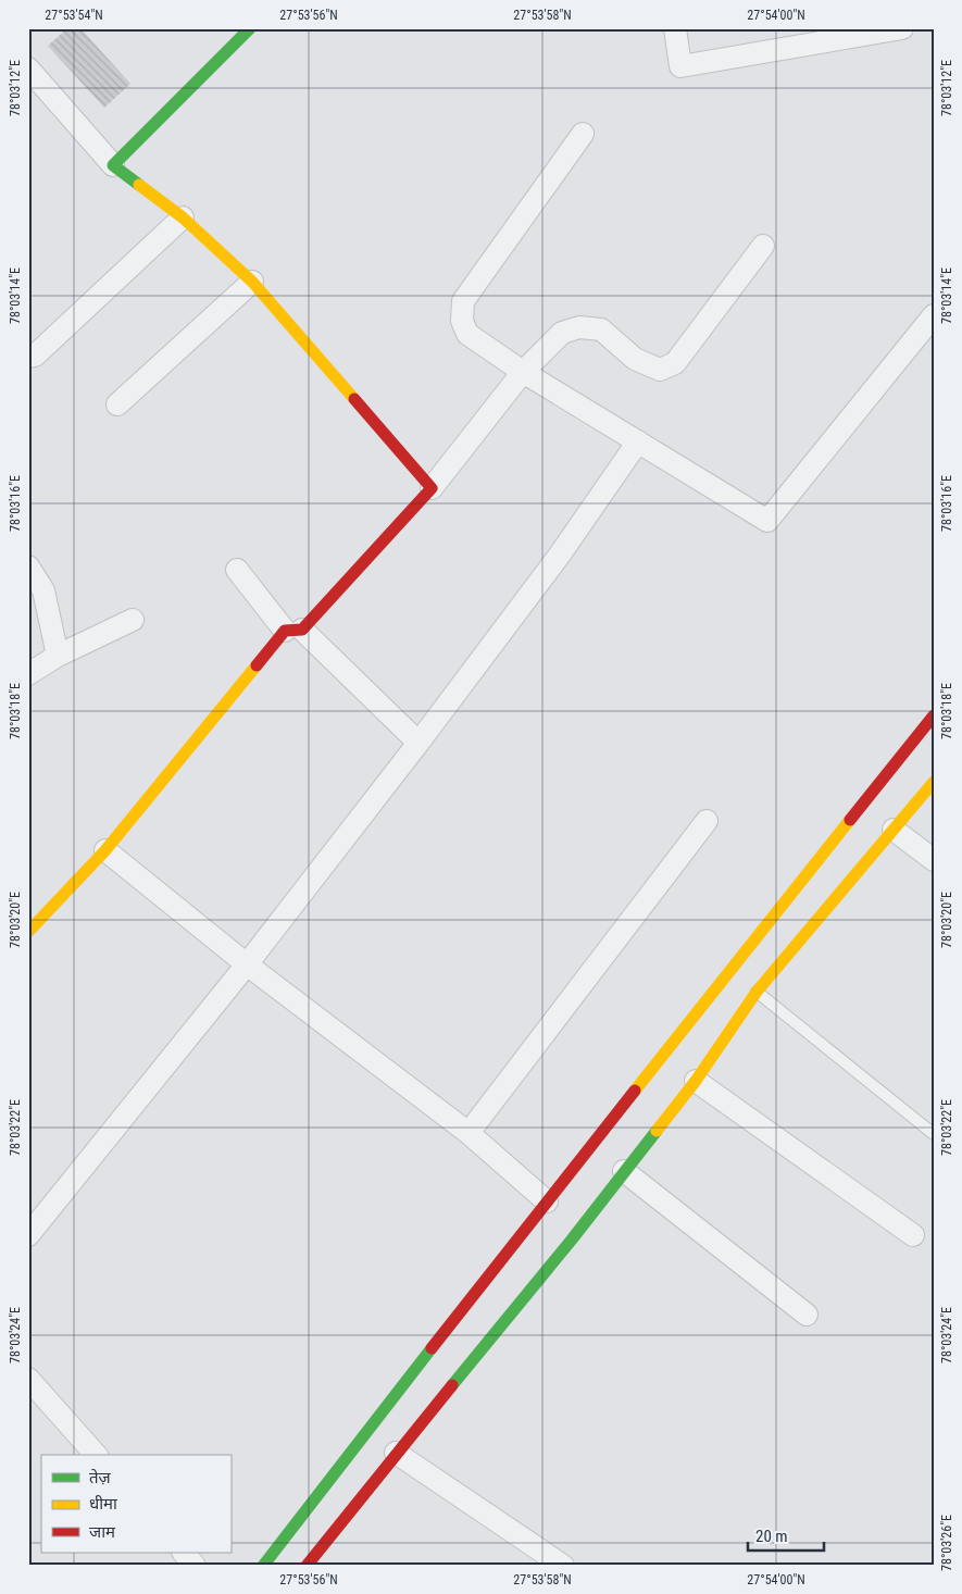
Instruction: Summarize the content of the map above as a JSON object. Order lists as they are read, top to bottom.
{
  "legend": ["तेज़", "धीमा", "जाम"],
  "scale_bar": "20 m",
  "coordinates": [
    "27°53'54\"N",
    "27°53'56\"N",
    "27°53'58\"N",
    "27°54'00\"N",
    "78°03'12\"E",
    "78°03'14\"E",
    "78°03'16\"E",
    "78°03'18\"E",
    "78°03'20\"E",
    "78°03'22\"E",
    "78°03'24\"E",
    "78°03'26\"E"
  ]
}
